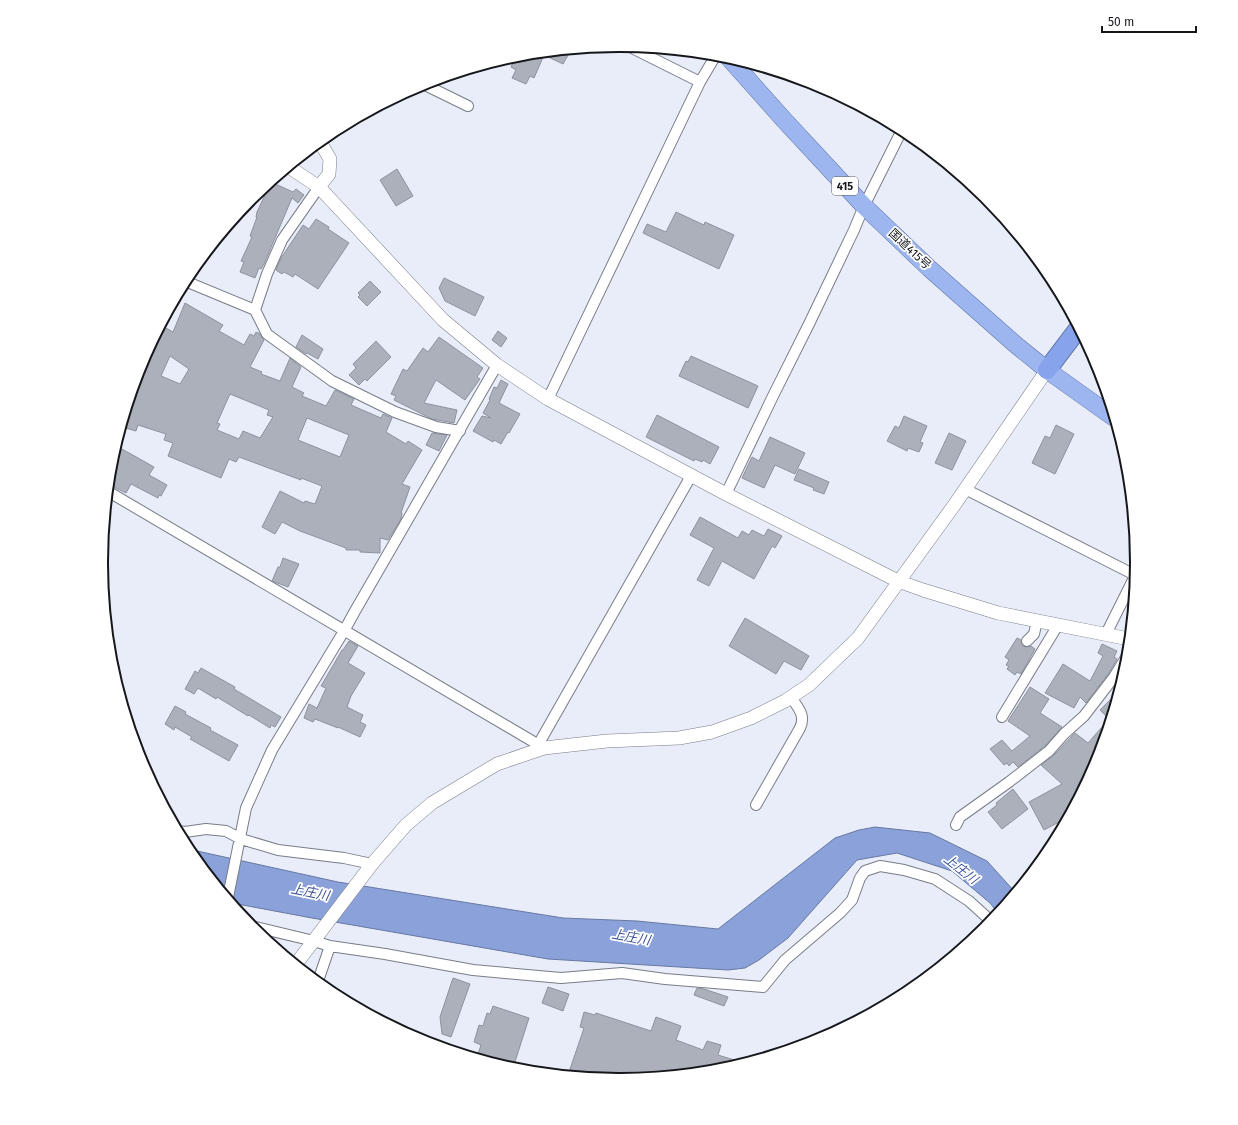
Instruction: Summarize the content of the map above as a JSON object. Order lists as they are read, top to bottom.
{
  "streets": {
    "highway": ["415", "国道415号"]
  },
  "water": ["上庄川"],
  "scale_bar": "50 m"
}
